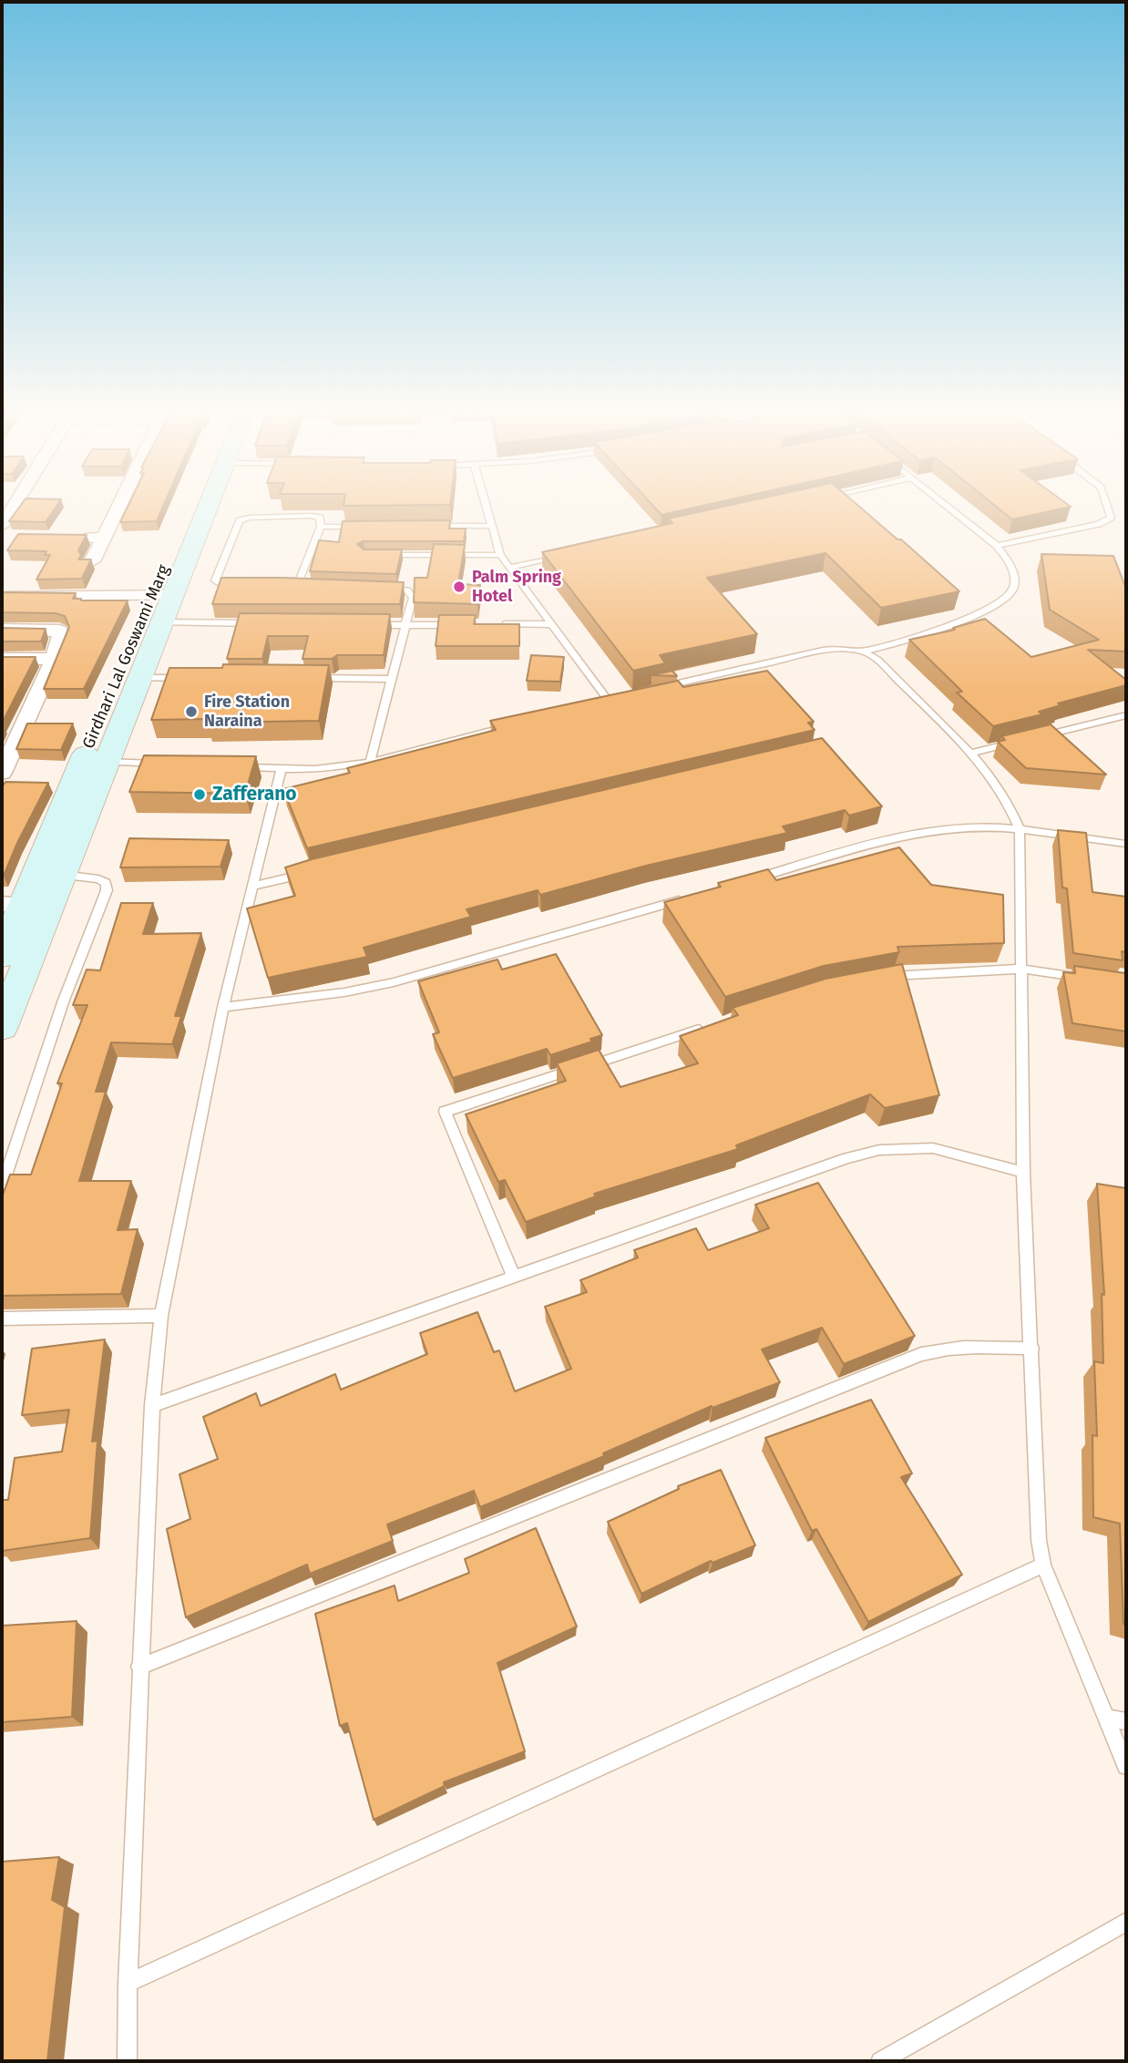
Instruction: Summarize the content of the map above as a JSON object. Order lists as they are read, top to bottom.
{
  "streets": {
    "main road": ["Girdhari Lal Goswami Marg"]
  },
  "places": ["Palm Spring Hotel", "Fire Station Naraina", "Zafferano"]
}
